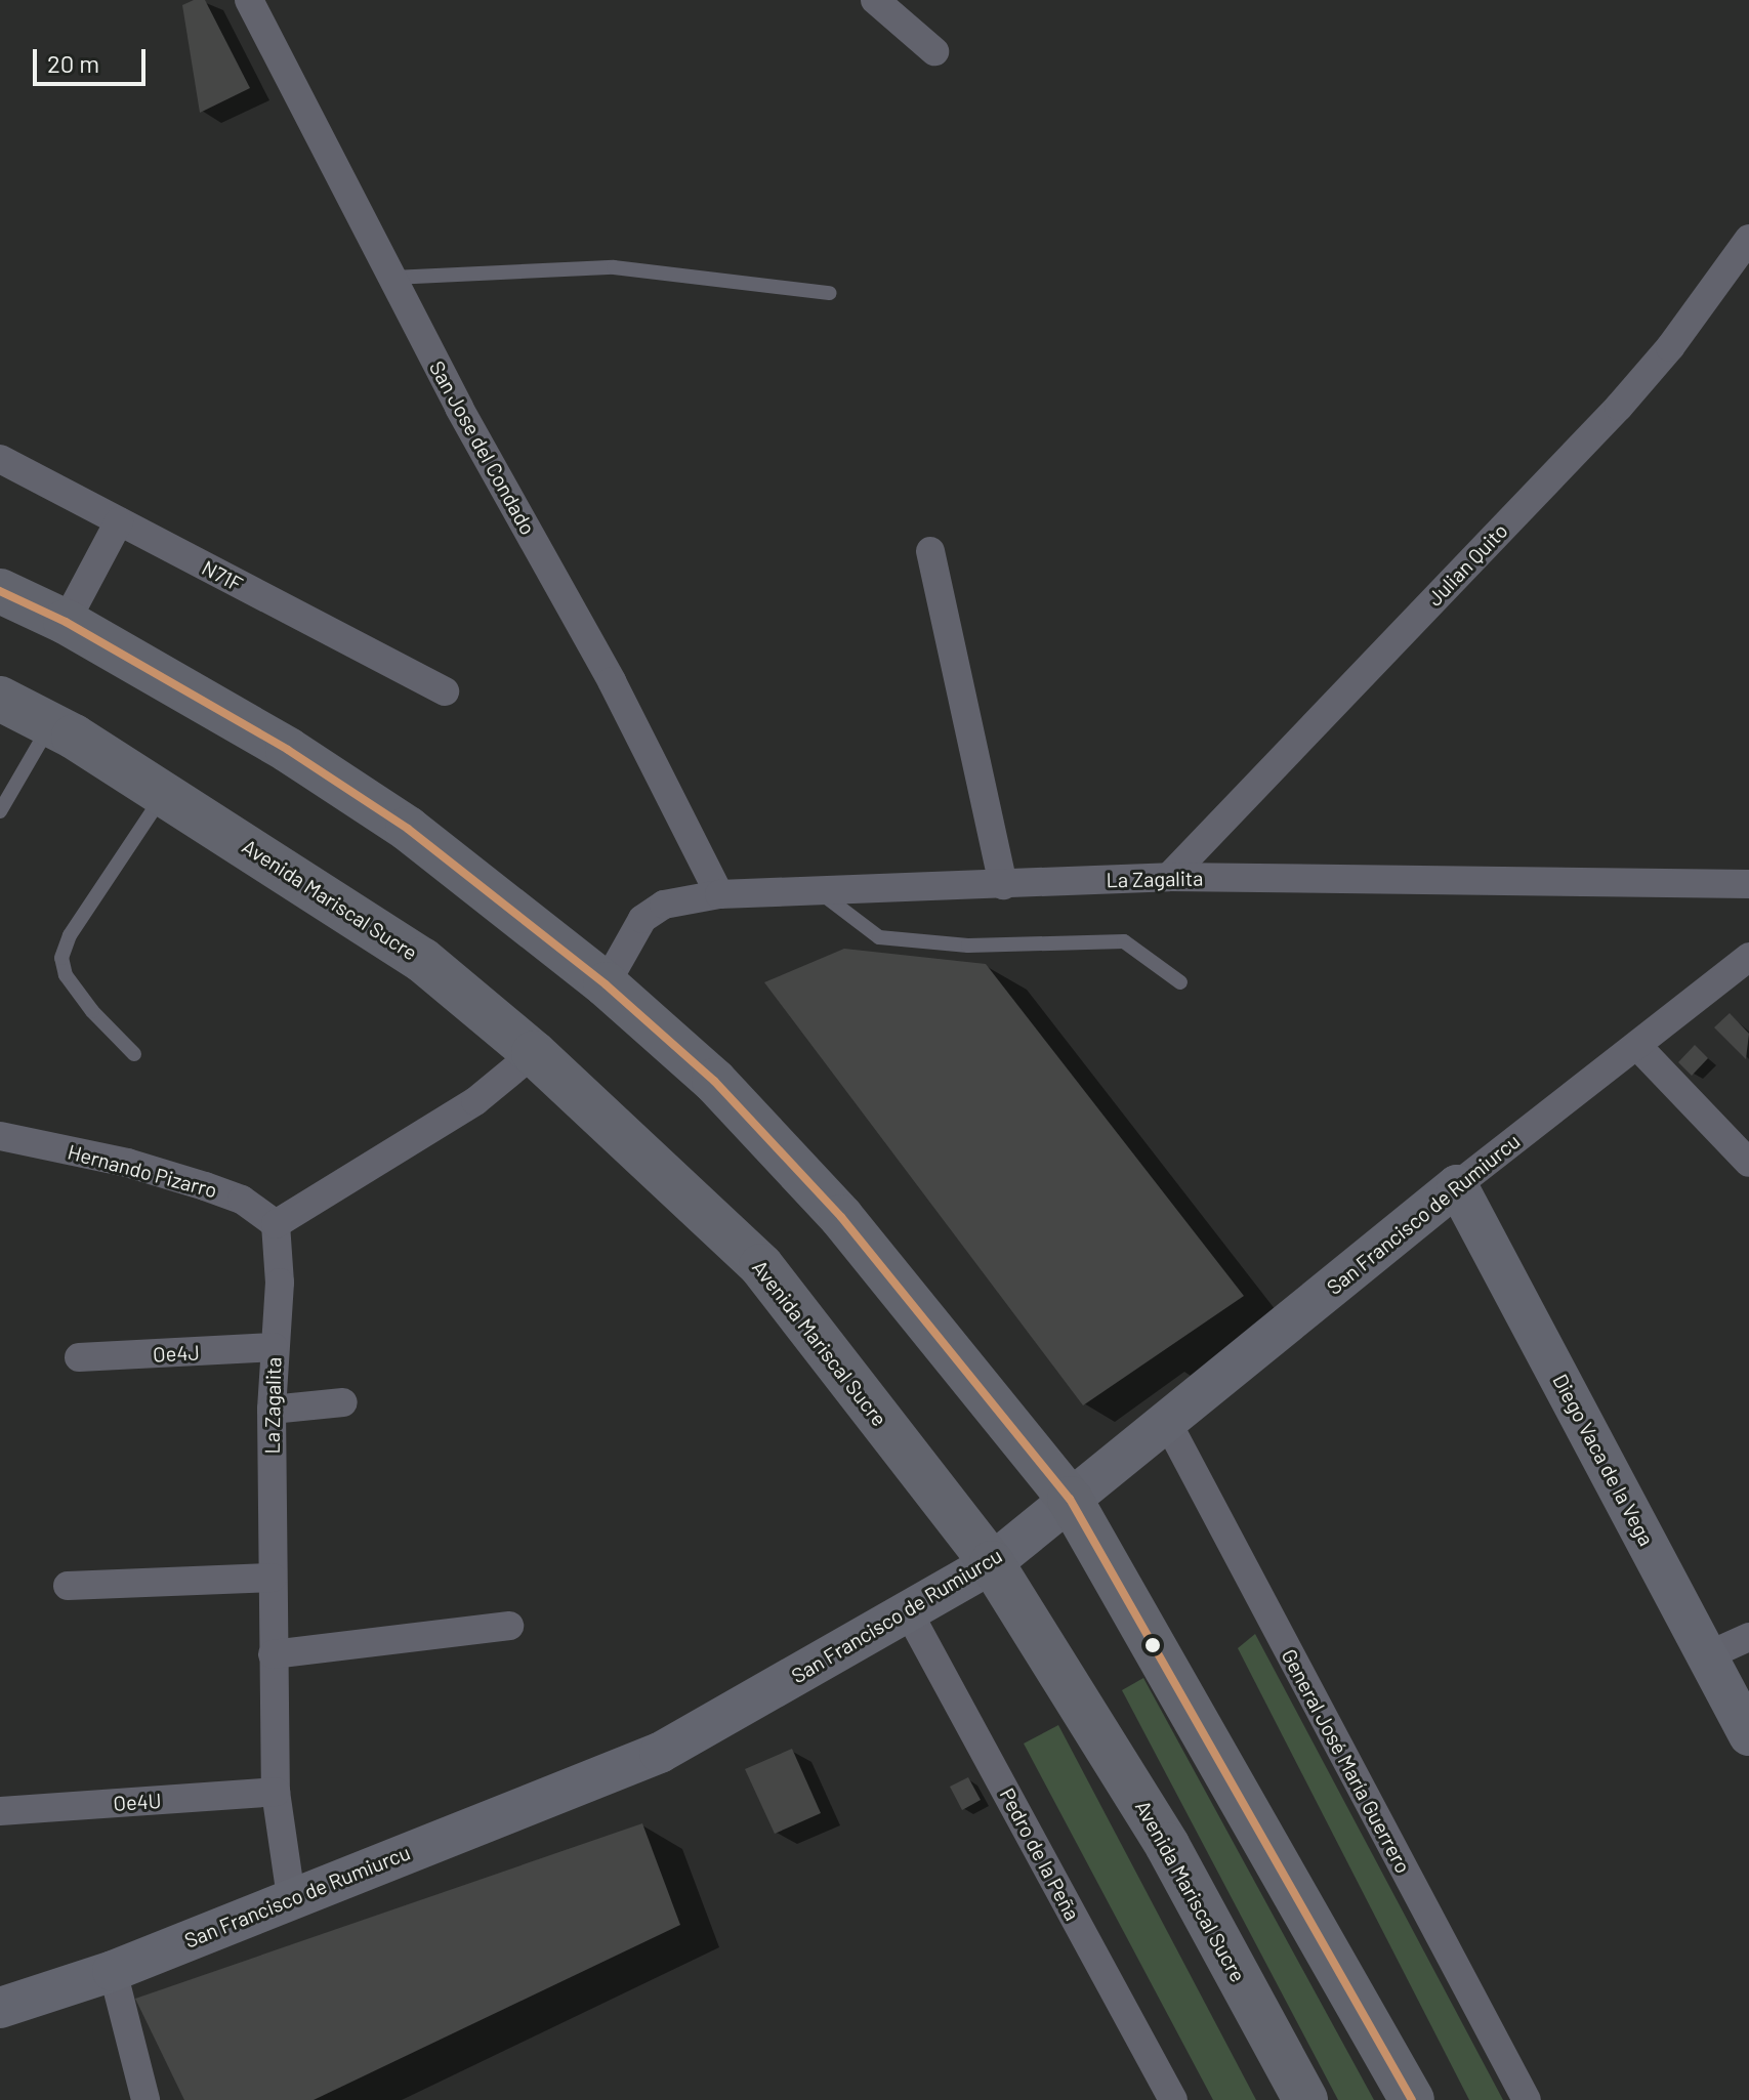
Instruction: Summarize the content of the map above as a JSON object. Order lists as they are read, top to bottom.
{
  "streets": {
    "main road": ["Avenida Mariscal Sucre", "San Francisco de Rumiurcu", "Diego Vaca de la Vega"],
    "street": [
      "San Jose del Condado",
      "Julian Quito",
      "N71F",
      "La Zagalita",
      "Hernando Pizarro",
      "Oe4J",
      "General José María Guerrero",
      "Oe4U",
      "Pedro de la Peña"
    ]
  },
  "crossings": [
    ["San Jose del Condado", "La Zagalita"],
    ["Julian Quito", "La Zagalita"],
    ["La Zagalita", "Hernando Pizarro"],
    ["La Zagalita", "San Francisco de Rumiurcu"],
    ["La Zagalita", "Oe4J"],
    ["La Zagalita", "Oe4U"],
    ["Avenida Mariscal Sucre", "San Francisco de Rumiurcu"],
    ["San Francisco de Rumiurcu", "Diego Vaca de la Vega"],
    ["San Francisco de Rumiurcu", "General José María Guerrero"],
    ["San Francisco de Rumiurcu", "Pedro de la Peña"]
  ],
  "scale_bar": "20 m"
}
